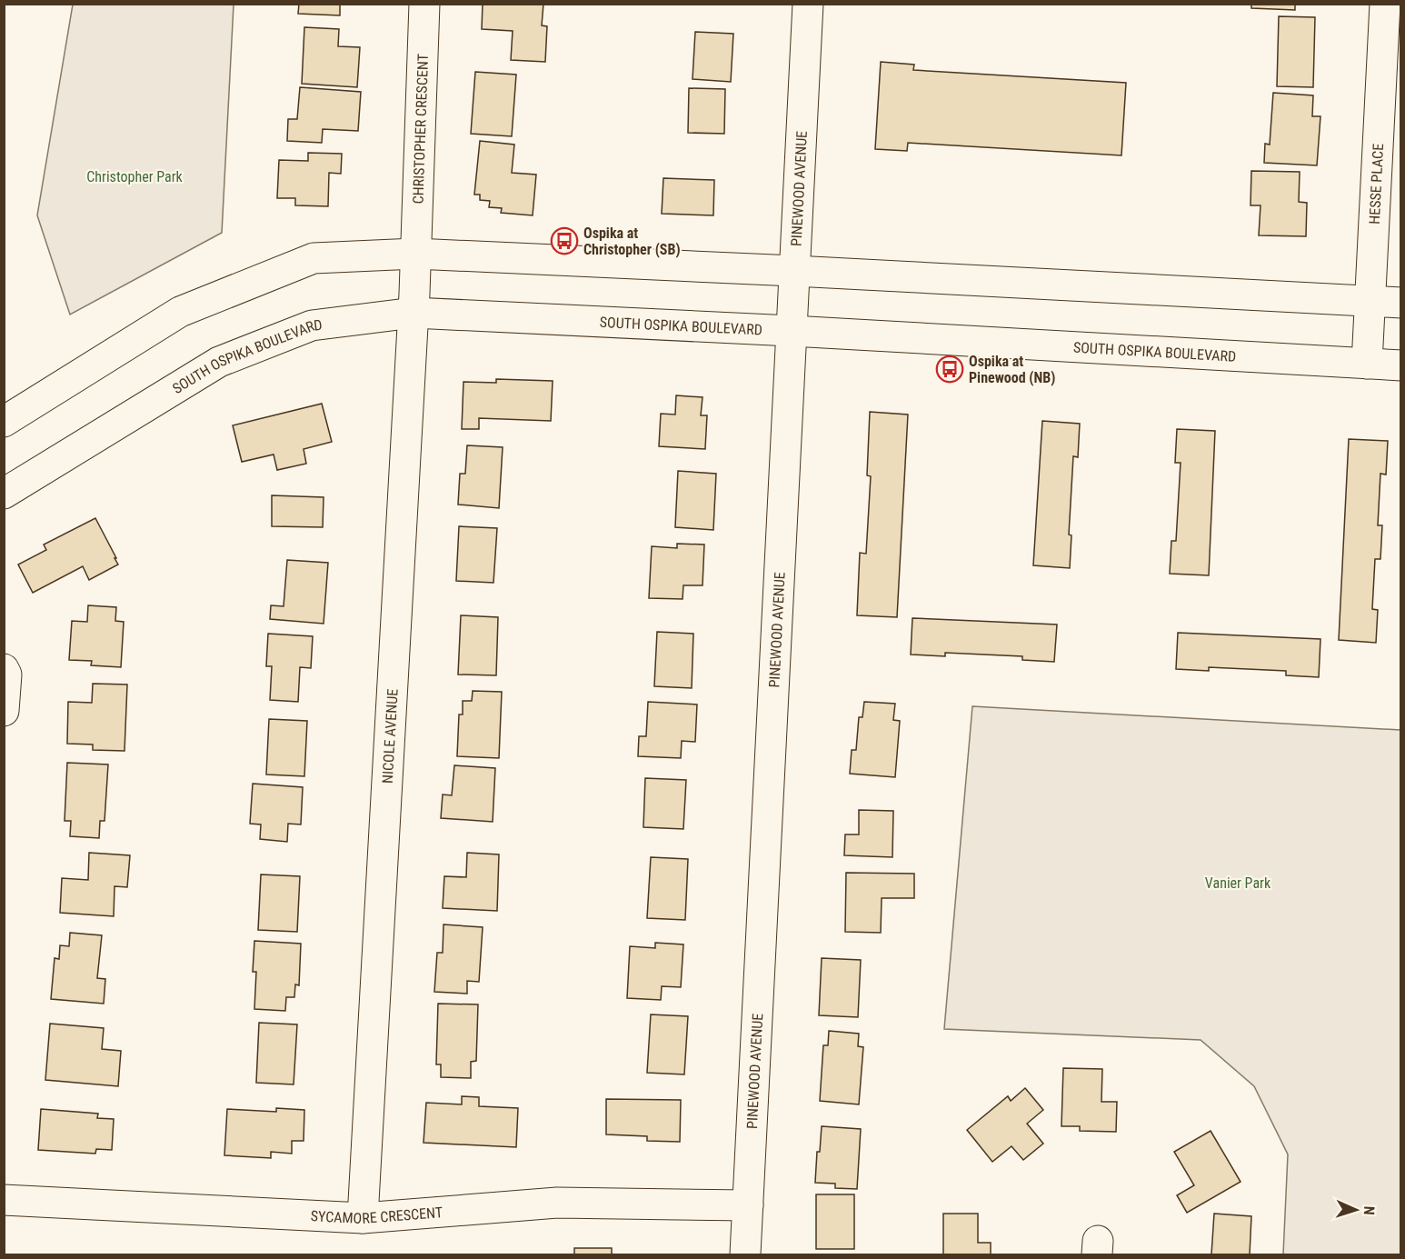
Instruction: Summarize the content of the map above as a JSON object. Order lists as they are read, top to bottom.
{
  "streets": {
    "street": [
      "CHRISTOPHER CRESCENT",
      "HESSE PLACE",
      "PINEWOOD AVENUE",
      "SOUTH OSPIKA BOULEVARD",
      "NICOLE AVENUE",
      "SYCAMORE CRESCENT"
    ]
  },
  "crossings": [
    ["CHRISTOPHER CRESCENT", "NICOLE AVENUE"],
    ["HESSE PLACE", "SOUTH OSPIKA BOULEVARD"],
    ["PINEWOOD AVENUE", "SOUTH OSPIKA BOULEVARD"],
    ["PINEWOOD AVENUE", "SYCAMORE CRESCENT"],
    ["SOUTH OSPIKA BOULEVARD", "NICOLE AVENUE"],
    ["NICOLE AVENUE", "SYCAMORE CRESCENT"]
  ],
  "parks": ["Christopher Park", "Vanier Park"],
  "places": {
    "bus stop": ["Ospika at Christopher (SB)", "Ospika at Pinewood (NB)"]
  },
  "north": "right"
}
